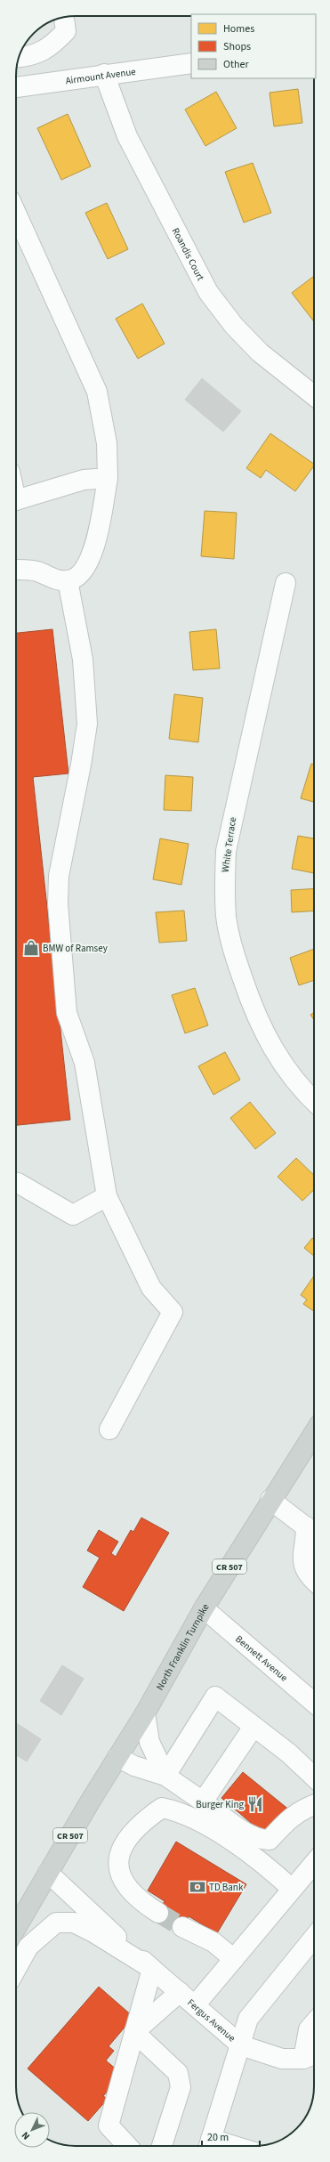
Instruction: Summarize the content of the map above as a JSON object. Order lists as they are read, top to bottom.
{
  "streets": {
    "main road": ["CR 507", "North Franklin Turnpike"],
    "street": [
      "Airmount Avenue",
      "Roandis Court",
      "White Terrace",
      "Bennett Avenue",
      "Fergus Avenue"
    ]
  },
  "crossings": [
    ["Airmount Avenue", "Roandis Court"],
    ["CR 507", "North Franklin Turnpike"],
    ["CR 507", "Fergus Avenue"],
    ["North Franklin Turnpike", "Bennett Avenue"],
    ["North Franklin Turnpike", "Fergus Avenue"]
  ],
  "places": {
    "shop": ["BMW of Ramsey"],
    "restaurant": ["Burger King"],
    "bank": ["TD Bank"]
  },
  "legend": ["Homes", "Shops", "Other"],
  "scale_bar": "20 m",
  "north": "bottom left"
}
